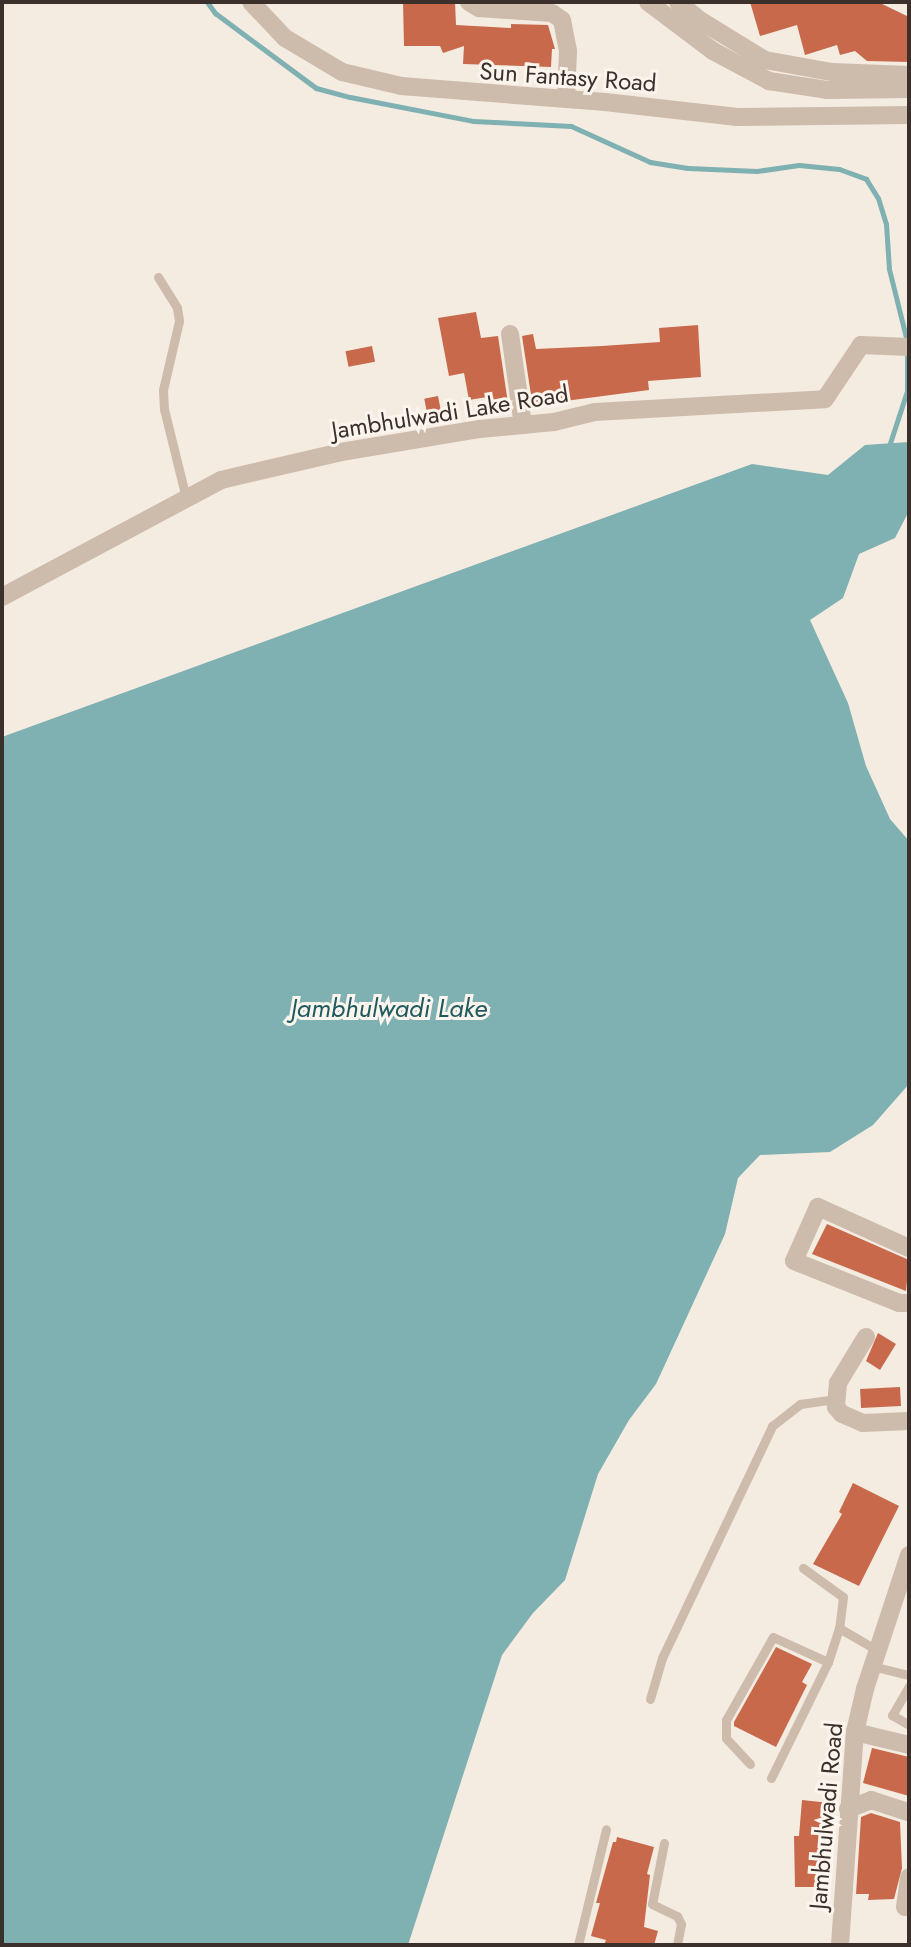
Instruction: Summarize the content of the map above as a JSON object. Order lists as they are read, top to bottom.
{
  "streets": {
    "street": ["Sun Fantasy Road", "Jambhulwadi Lake Road", "Jambhulwadi Road"]
  },
  "water": ["Jambhulwadi Lake"]
}
